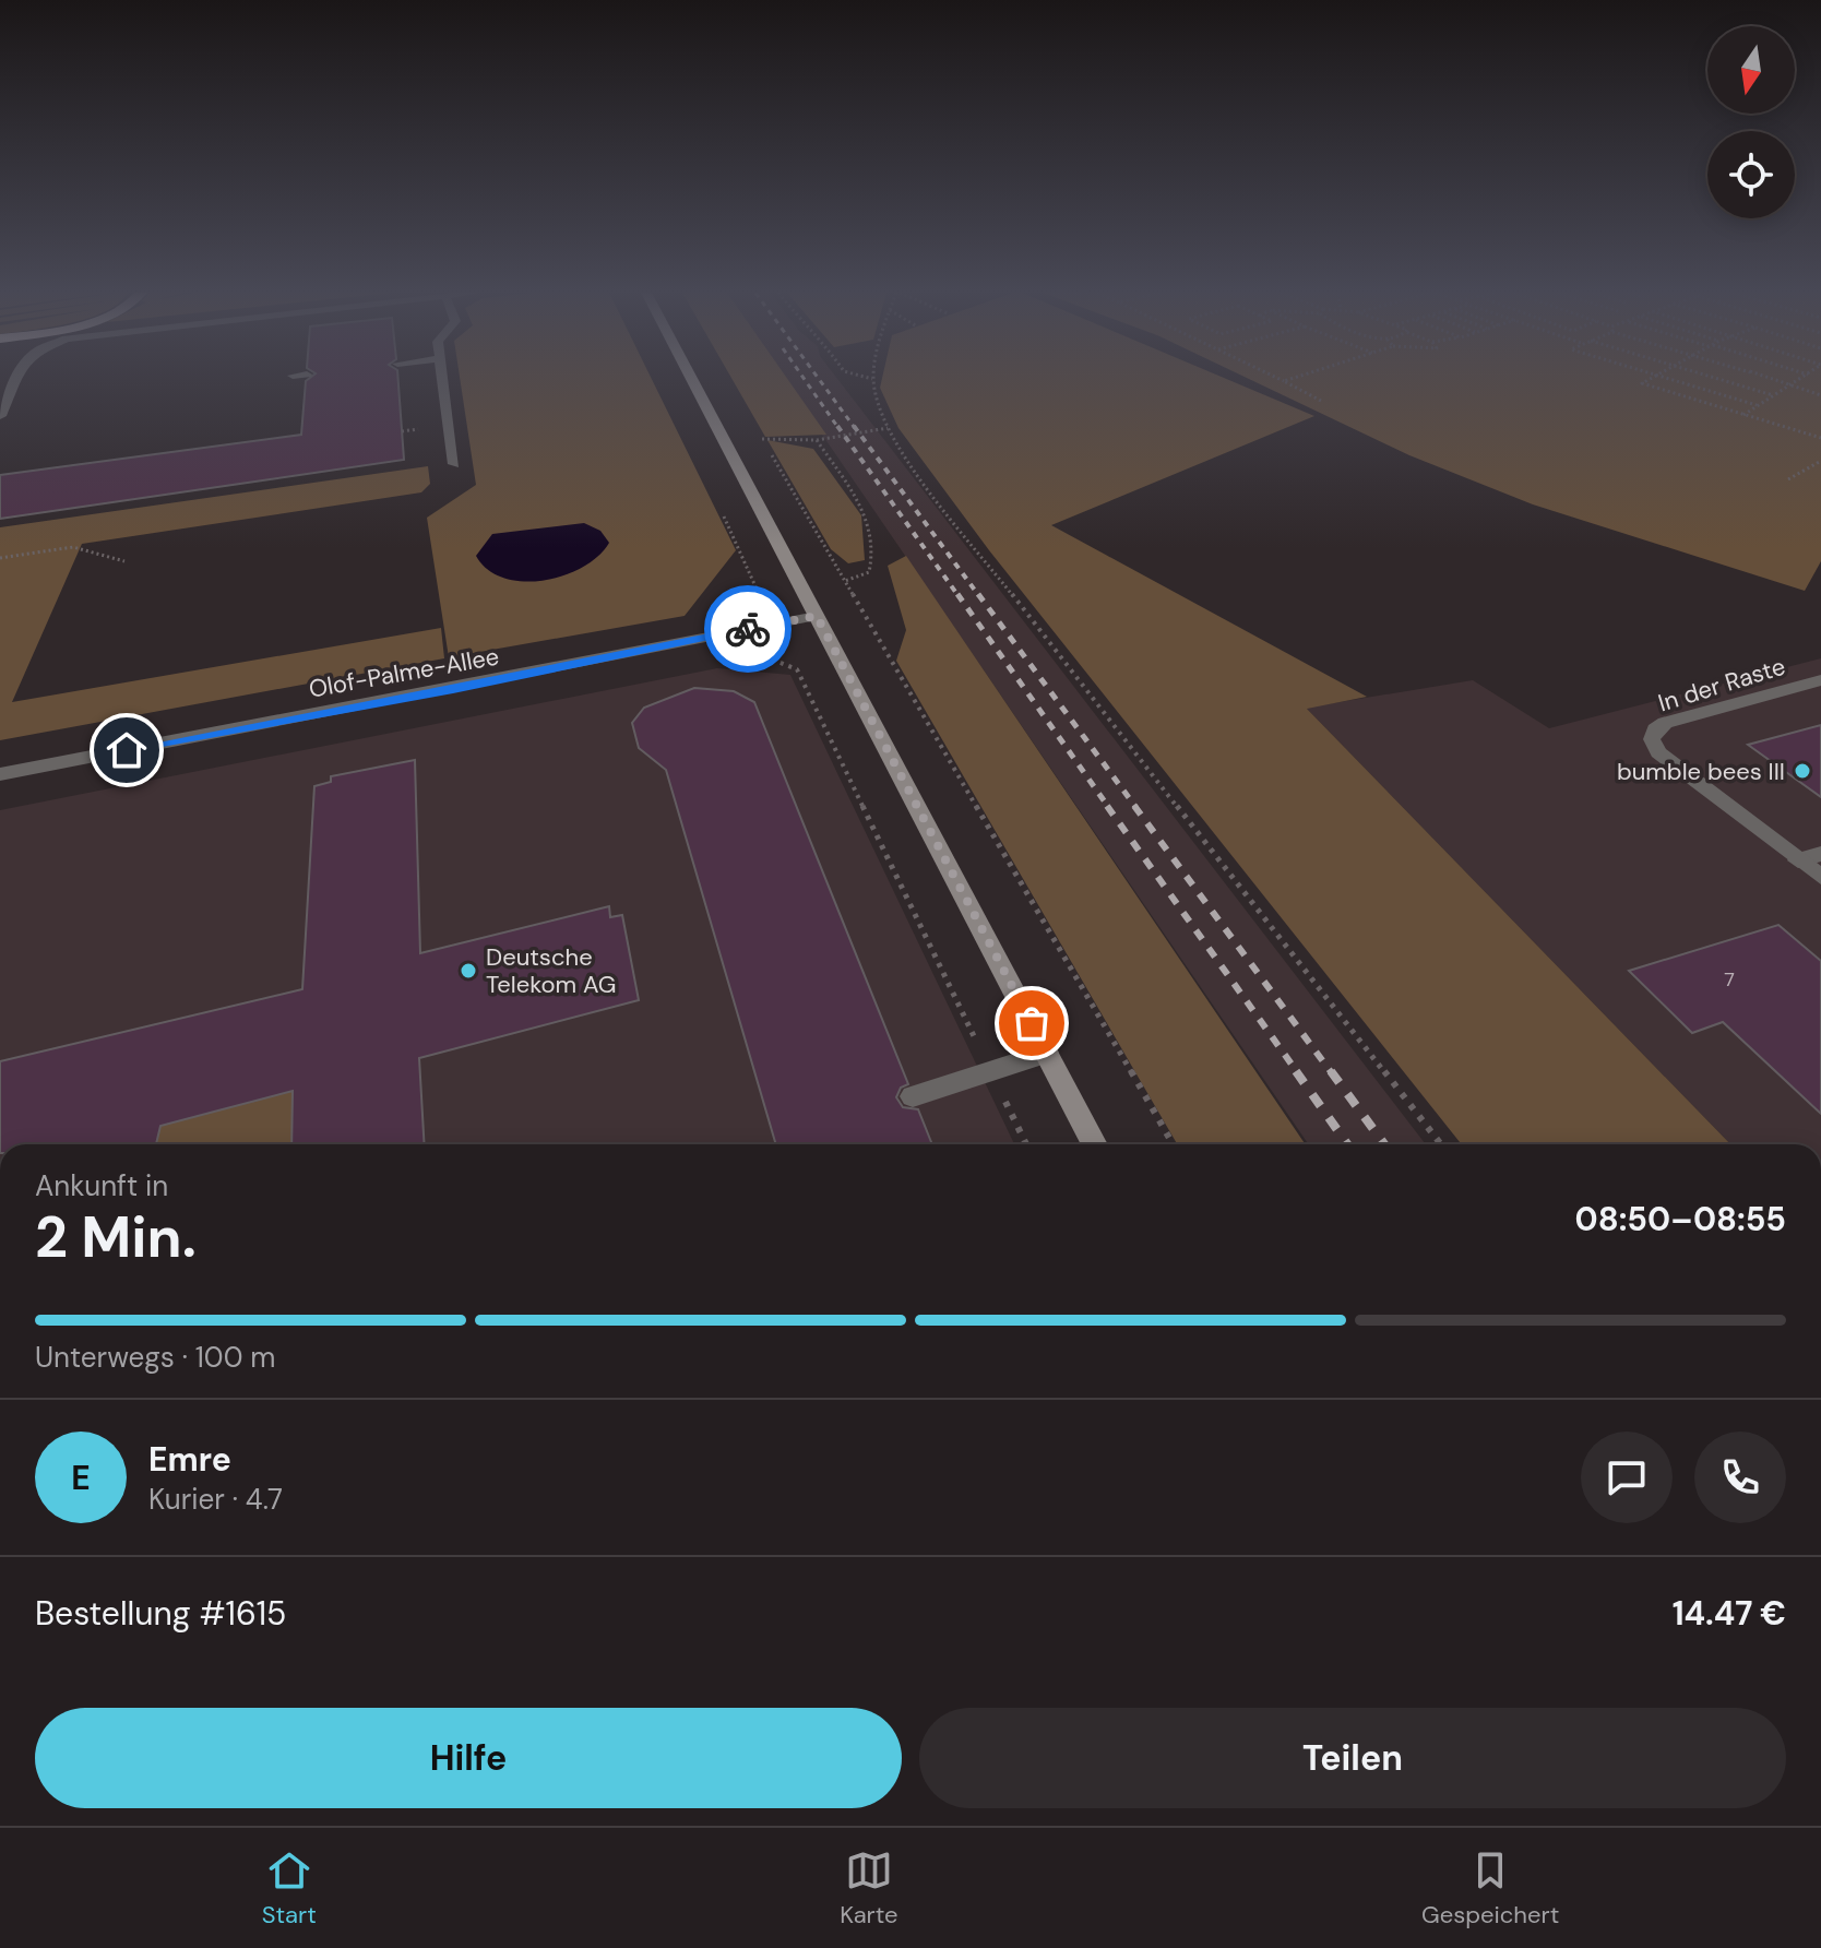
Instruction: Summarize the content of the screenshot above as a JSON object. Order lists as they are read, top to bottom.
{
  "streets": {
    "street": ["Olof-Palme-Allee", "In der Raste"]
  },
  "places": ["bumble bees III", "Deutsche Telekom AG"],
  "house_numbers": ["7"],
  "north": "bottom",
  "page": {
    "heading": ["2 Min.", "Ankunft in", "08:50–08:55"],
    "panel": [
      "Emre",
      "Kurier · 4.7",
      "Bestellung #1615",
      "14.47 €"
    ],
    "bar": "Unterwegs · 100 m",
    "round": "E",
    "buttons": ["Hilfe", "Teilen"],
    "tabs": ["Start", "Karte", "Gespeichert"]
  }
}
